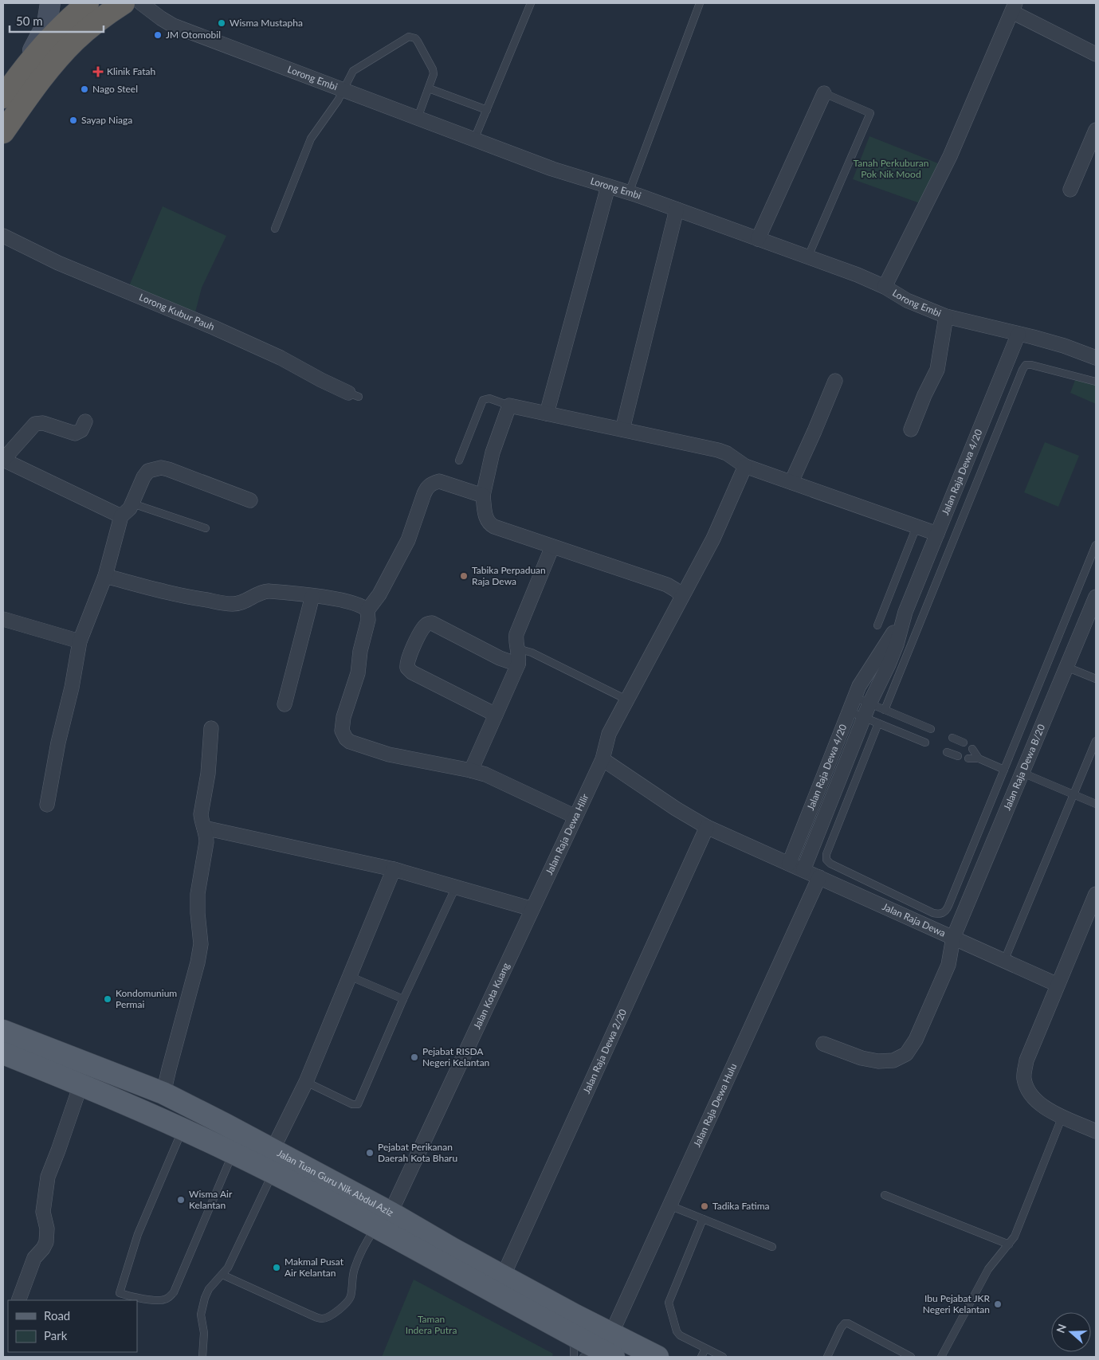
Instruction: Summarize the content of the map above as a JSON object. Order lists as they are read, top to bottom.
{
  "streets": {
    "main road": ["Jalan Tuan Guru Nik Abdul Aziz"],
    "street": [
      "Lorong Embi",
      "Lorong Kubur Pauh",
      "Jalan Raja Dewa 4/20",
      "Jalan Raja Dewa B/20",
      "Jalan Raja Dewa Hilir",
      "Jalan Raja Dewa",
      "Jalan Kota Kuang",
      "Jalan Raja Dewa 2/20",
      "Jalan Raja Dewa Hulu"
    ]
  },
  "crossings": [
    ["Lorong Embi", "Jalan Raja Dewa 4/20"],
    ["Jalan Raja Dewa 4/20", "Jalan Raja Dewa"],
    ["Jalan Raja Dewa B/20", "Jalan Raja Dewa"],
    ["Jalan Raja Dewa Hilir", "Jalan Raja Dewa"],
    ["Jalan Raja Dewa Hilir", "Jalan Kota Kuang"],
    ["Jalan Raja Dewa", "Jalan Raja Dewa 2/20"],
    ["Jalan Raja Dewa", "Jalan Raja Dewa Hulu"],
    ["Jalan Kota Kuang", "Jalan Tuan Guru Nik Abdul Aziz"],
    ["Jalan Raja Dewa 2/20", "Jalan Tuan Guru Nik Abdul Aziz"],
    ["Jalan Raja Dewa Hulu", "Jalan Tuan Guru Nik Abdul Aziz"]
  ],
  "parks": ["Tanah Perkuburan Pok Nik Mood", "Taman Indera Putra"],
  "places": {
    "other": [
      "Wisma Mustapha",
      "JM Otomobil",
      "Nago Steel",
      "Sayap Niaga",
      "Tabika Perpaduan Raja Dewa",
      "Kondomunium Permai",
      "Pejabat RISDA Negeri Kelantan",
      "Pejabat Perikanan Daerah Kota Bharu",
      "Wisma Air Kelantan",
      "Tadika Fatima",
      "Makmal Pusat Air Kelantan",
      "Ibu Pejabat JKR Negeri Kelantan"
    ],
    "health": ["Klinik Fatah"]
  },
  "legend": ["Road", "Park"],
  "scale_bar": "50 m",
  "north": "left"
}
